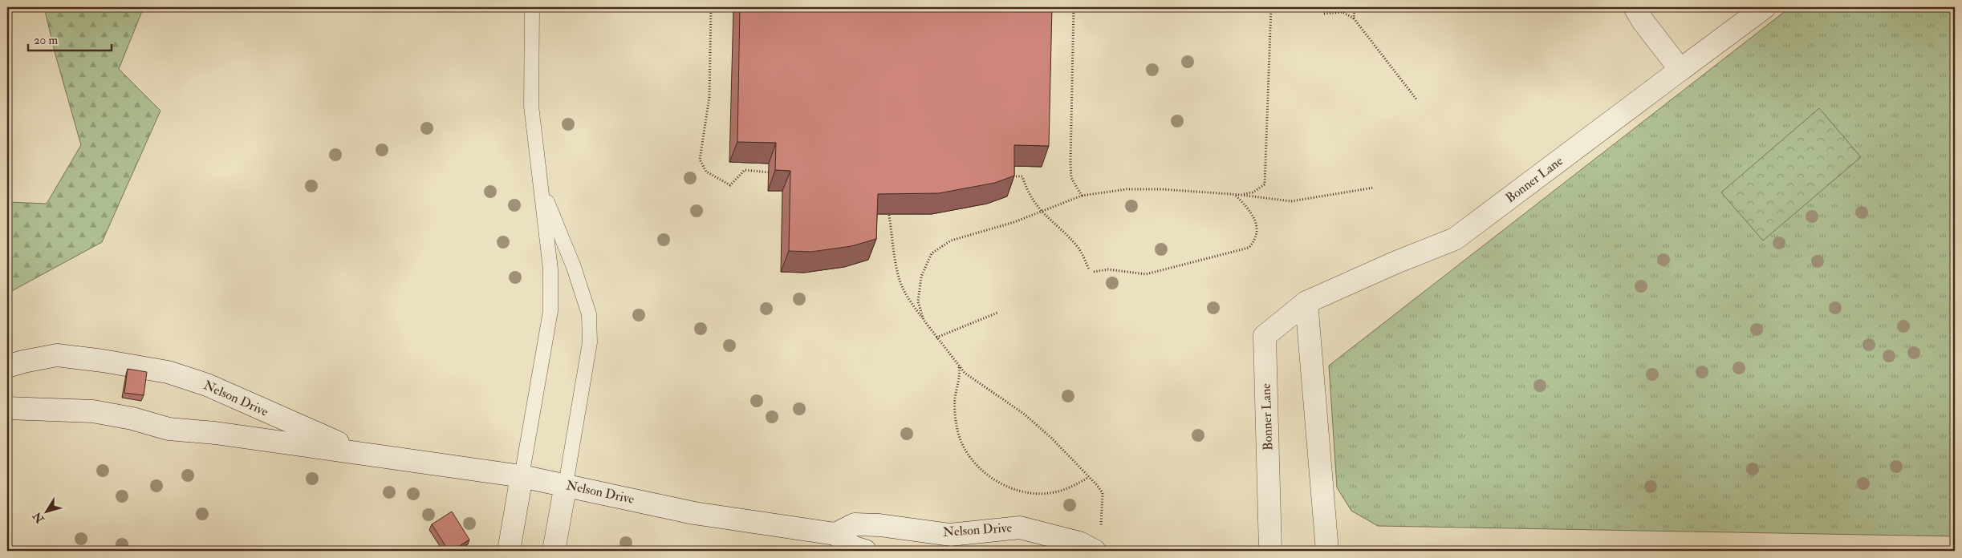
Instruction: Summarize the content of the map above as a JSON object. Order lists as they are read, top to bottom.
{
  "streets": {
    "street": ["Bonner Lane", "Nelson Drive"]
  },
  "scale_bar": "20 m",
  "north": "bottom left"
}
